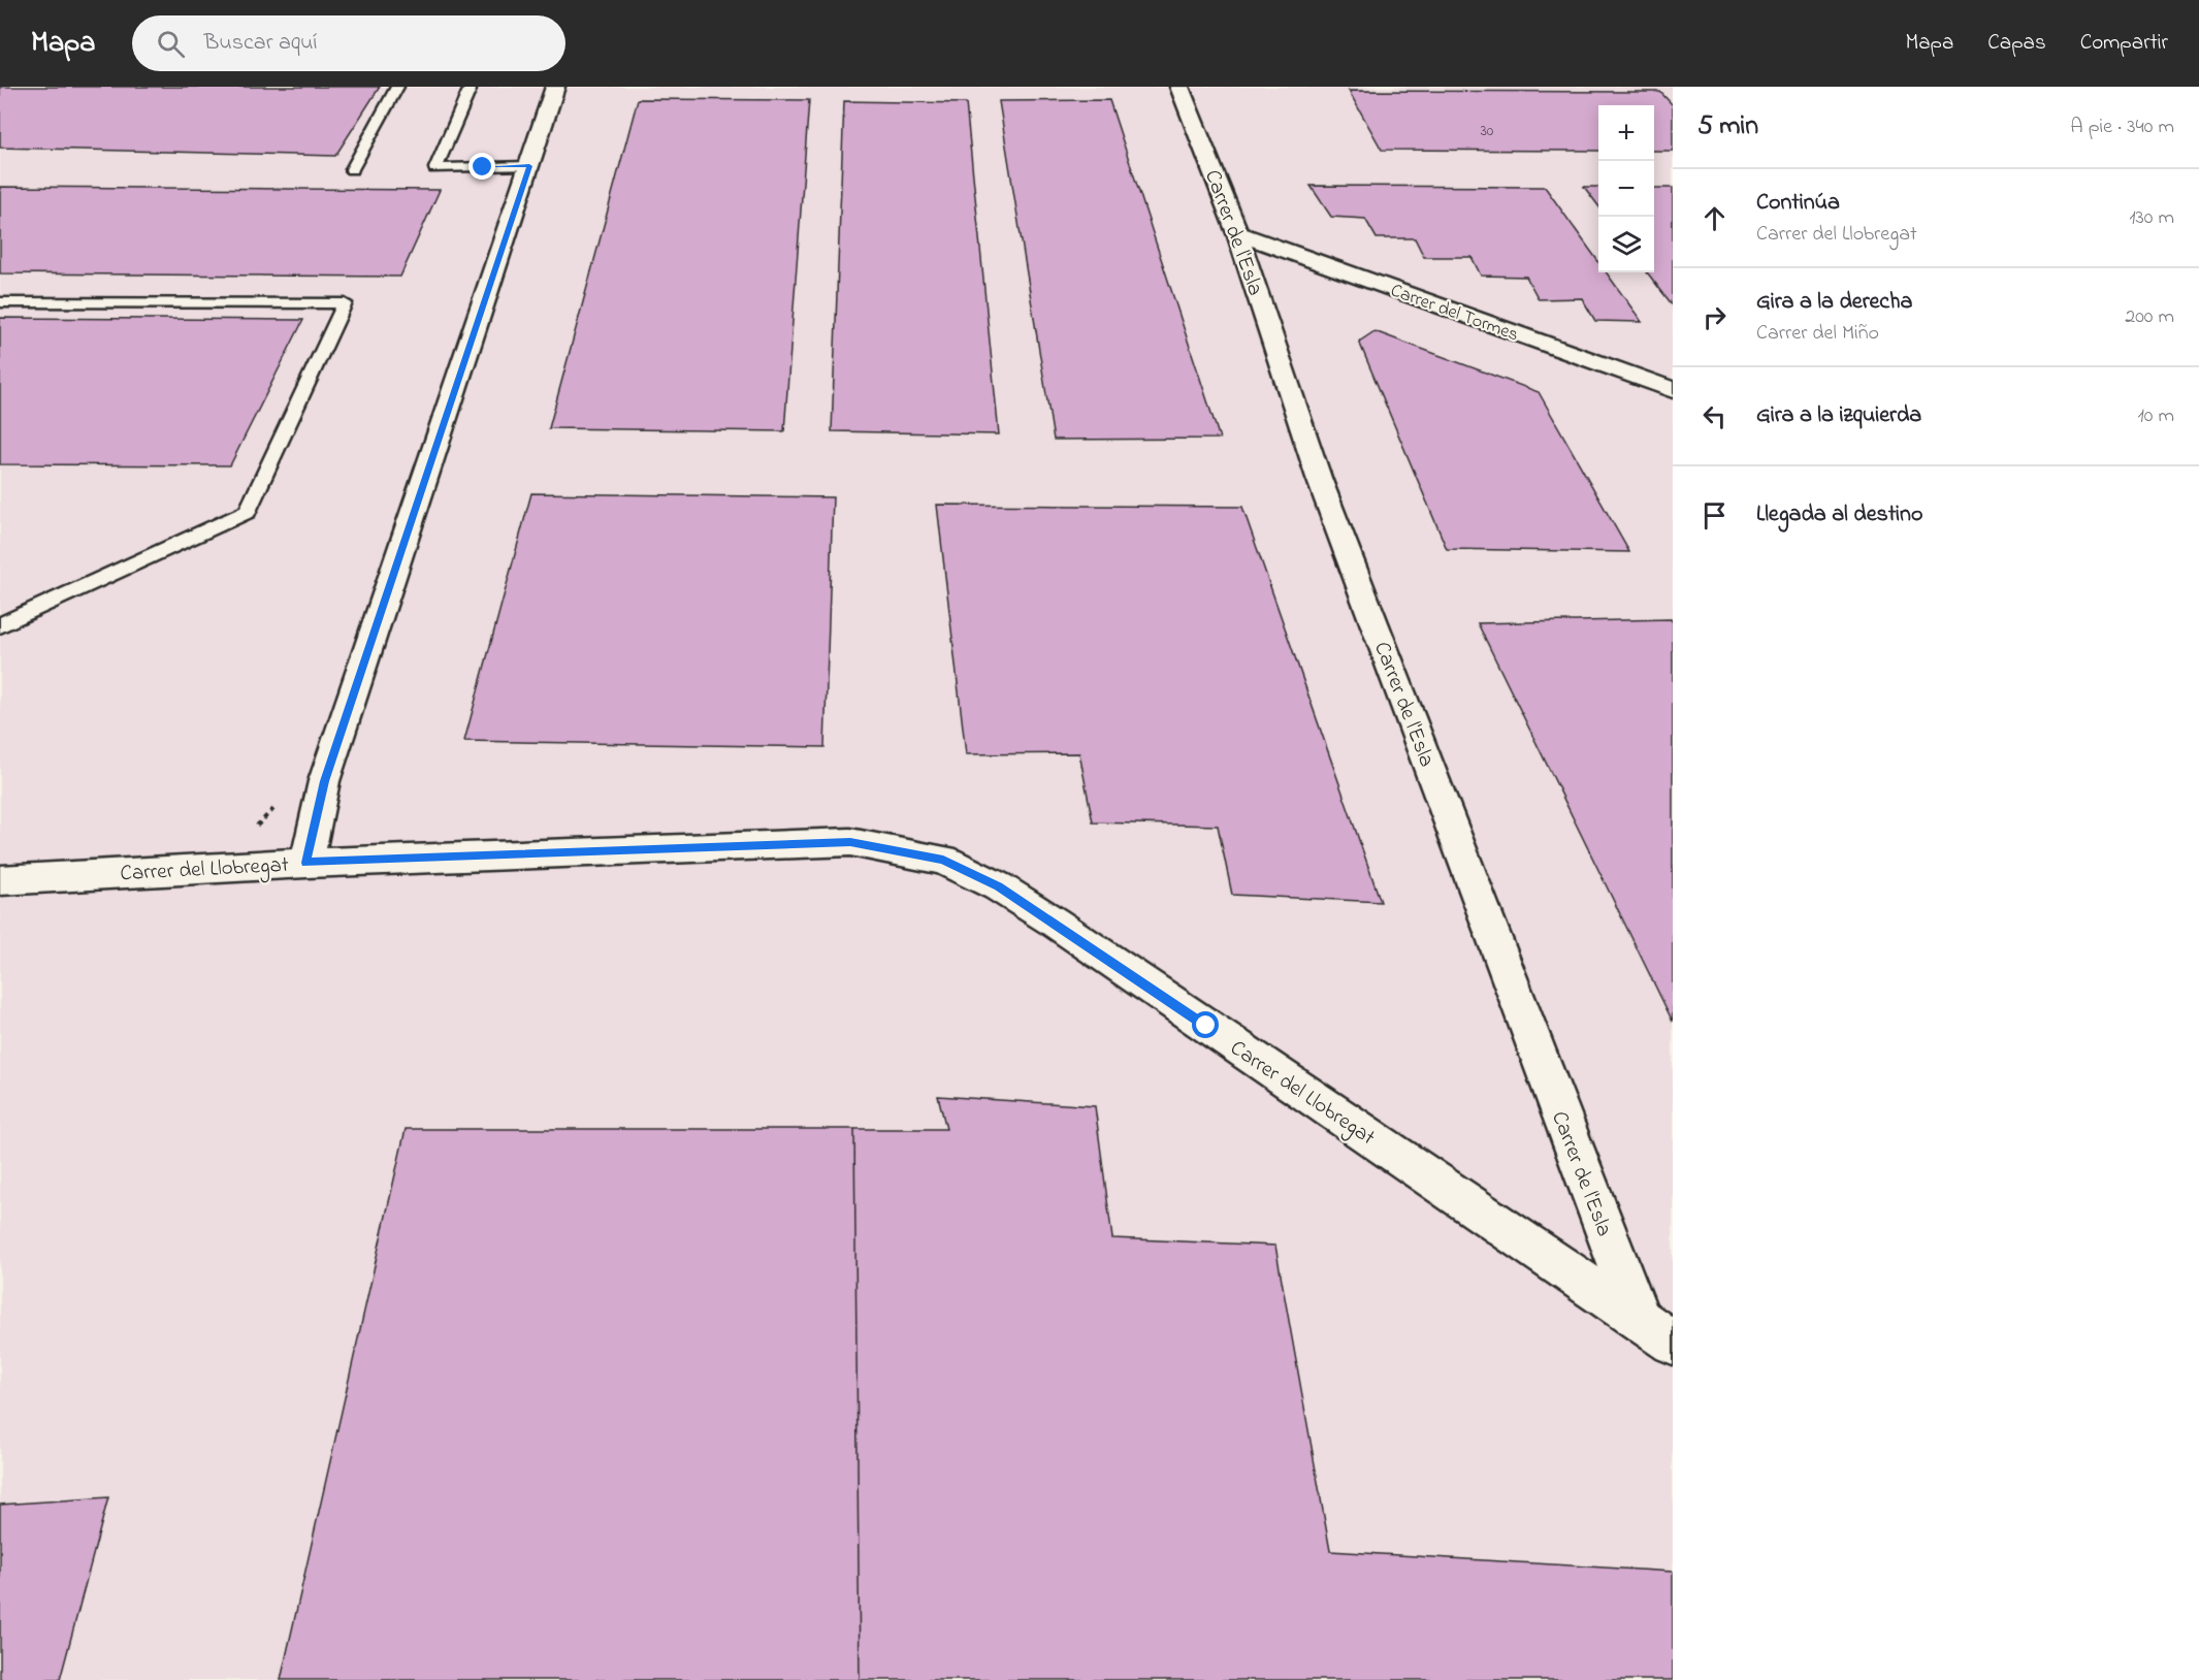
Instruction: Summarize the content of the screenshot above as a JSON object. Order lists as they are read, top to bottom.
{
  "streets": {
    "street": ["Carrer de l'Esla", "Carrer del Tormes", "Carrer del Llobregat"]
  },
  "crossings": [
    ["Carrer de l'Esla", "Carrer del Tormes"],
    ["Carrer de l'Esla", "Carrer del Llobregat"]
  ],
  "house_numbers": ["30"],
  "page": {
    "header": "Mapa",
    "search": "Buscar aquí",
    "nav": ["Mapa", "Capas", "Compartir"],
    "heading": ["5 min", "A pie · 340 m"],
    "map_buttons": ["+", "−"],
    "list": [
      ["Continúa", "Carrer del Llobregat", "130 m"],
      ["Gira a la derecha", "Carrer del Miño", "200 m"],
      ["Gira a la izquierda", "10 m"],
      "Llegada al destino"
    ]
  }
}
